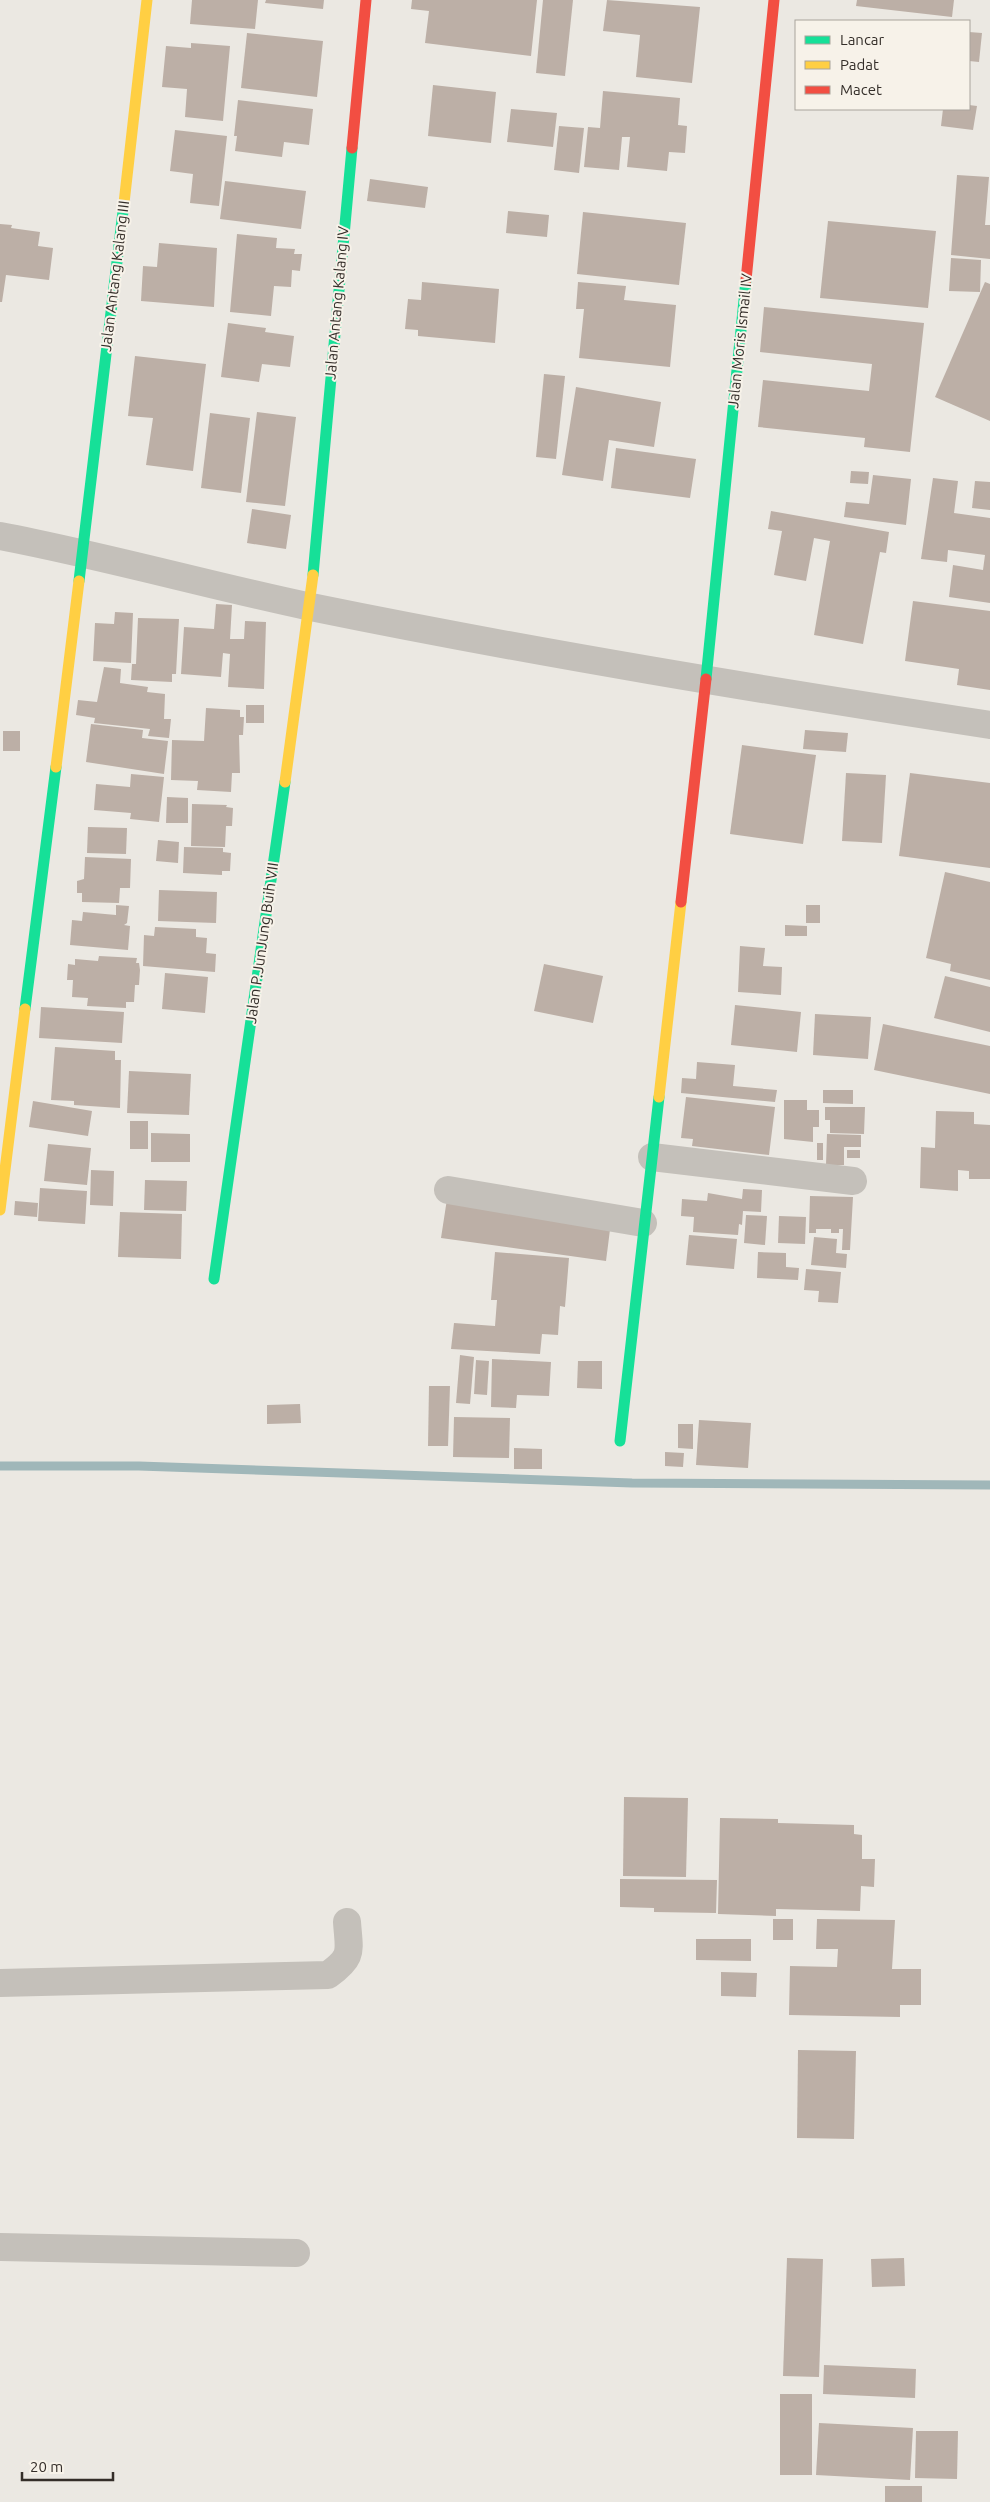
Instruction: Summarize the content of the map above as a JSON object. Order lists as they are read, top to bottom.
{
  "streets": {
    "street": [
      "Jalan Antang Kalang III",
      "Jalan Antang Kalang IV",
      "Jalan Moris Ismail IV",
      "Jalan P.JunJung Buih VII"
    ]
  },
  "crossings": [
    ["Jalan Antang Kalang IV", "Jalan P.JunJung Buih VII"]
  ],
  "legend": ["Lancar", "Padat", "Macet"],
  "scale_bar": "20 m"
}
